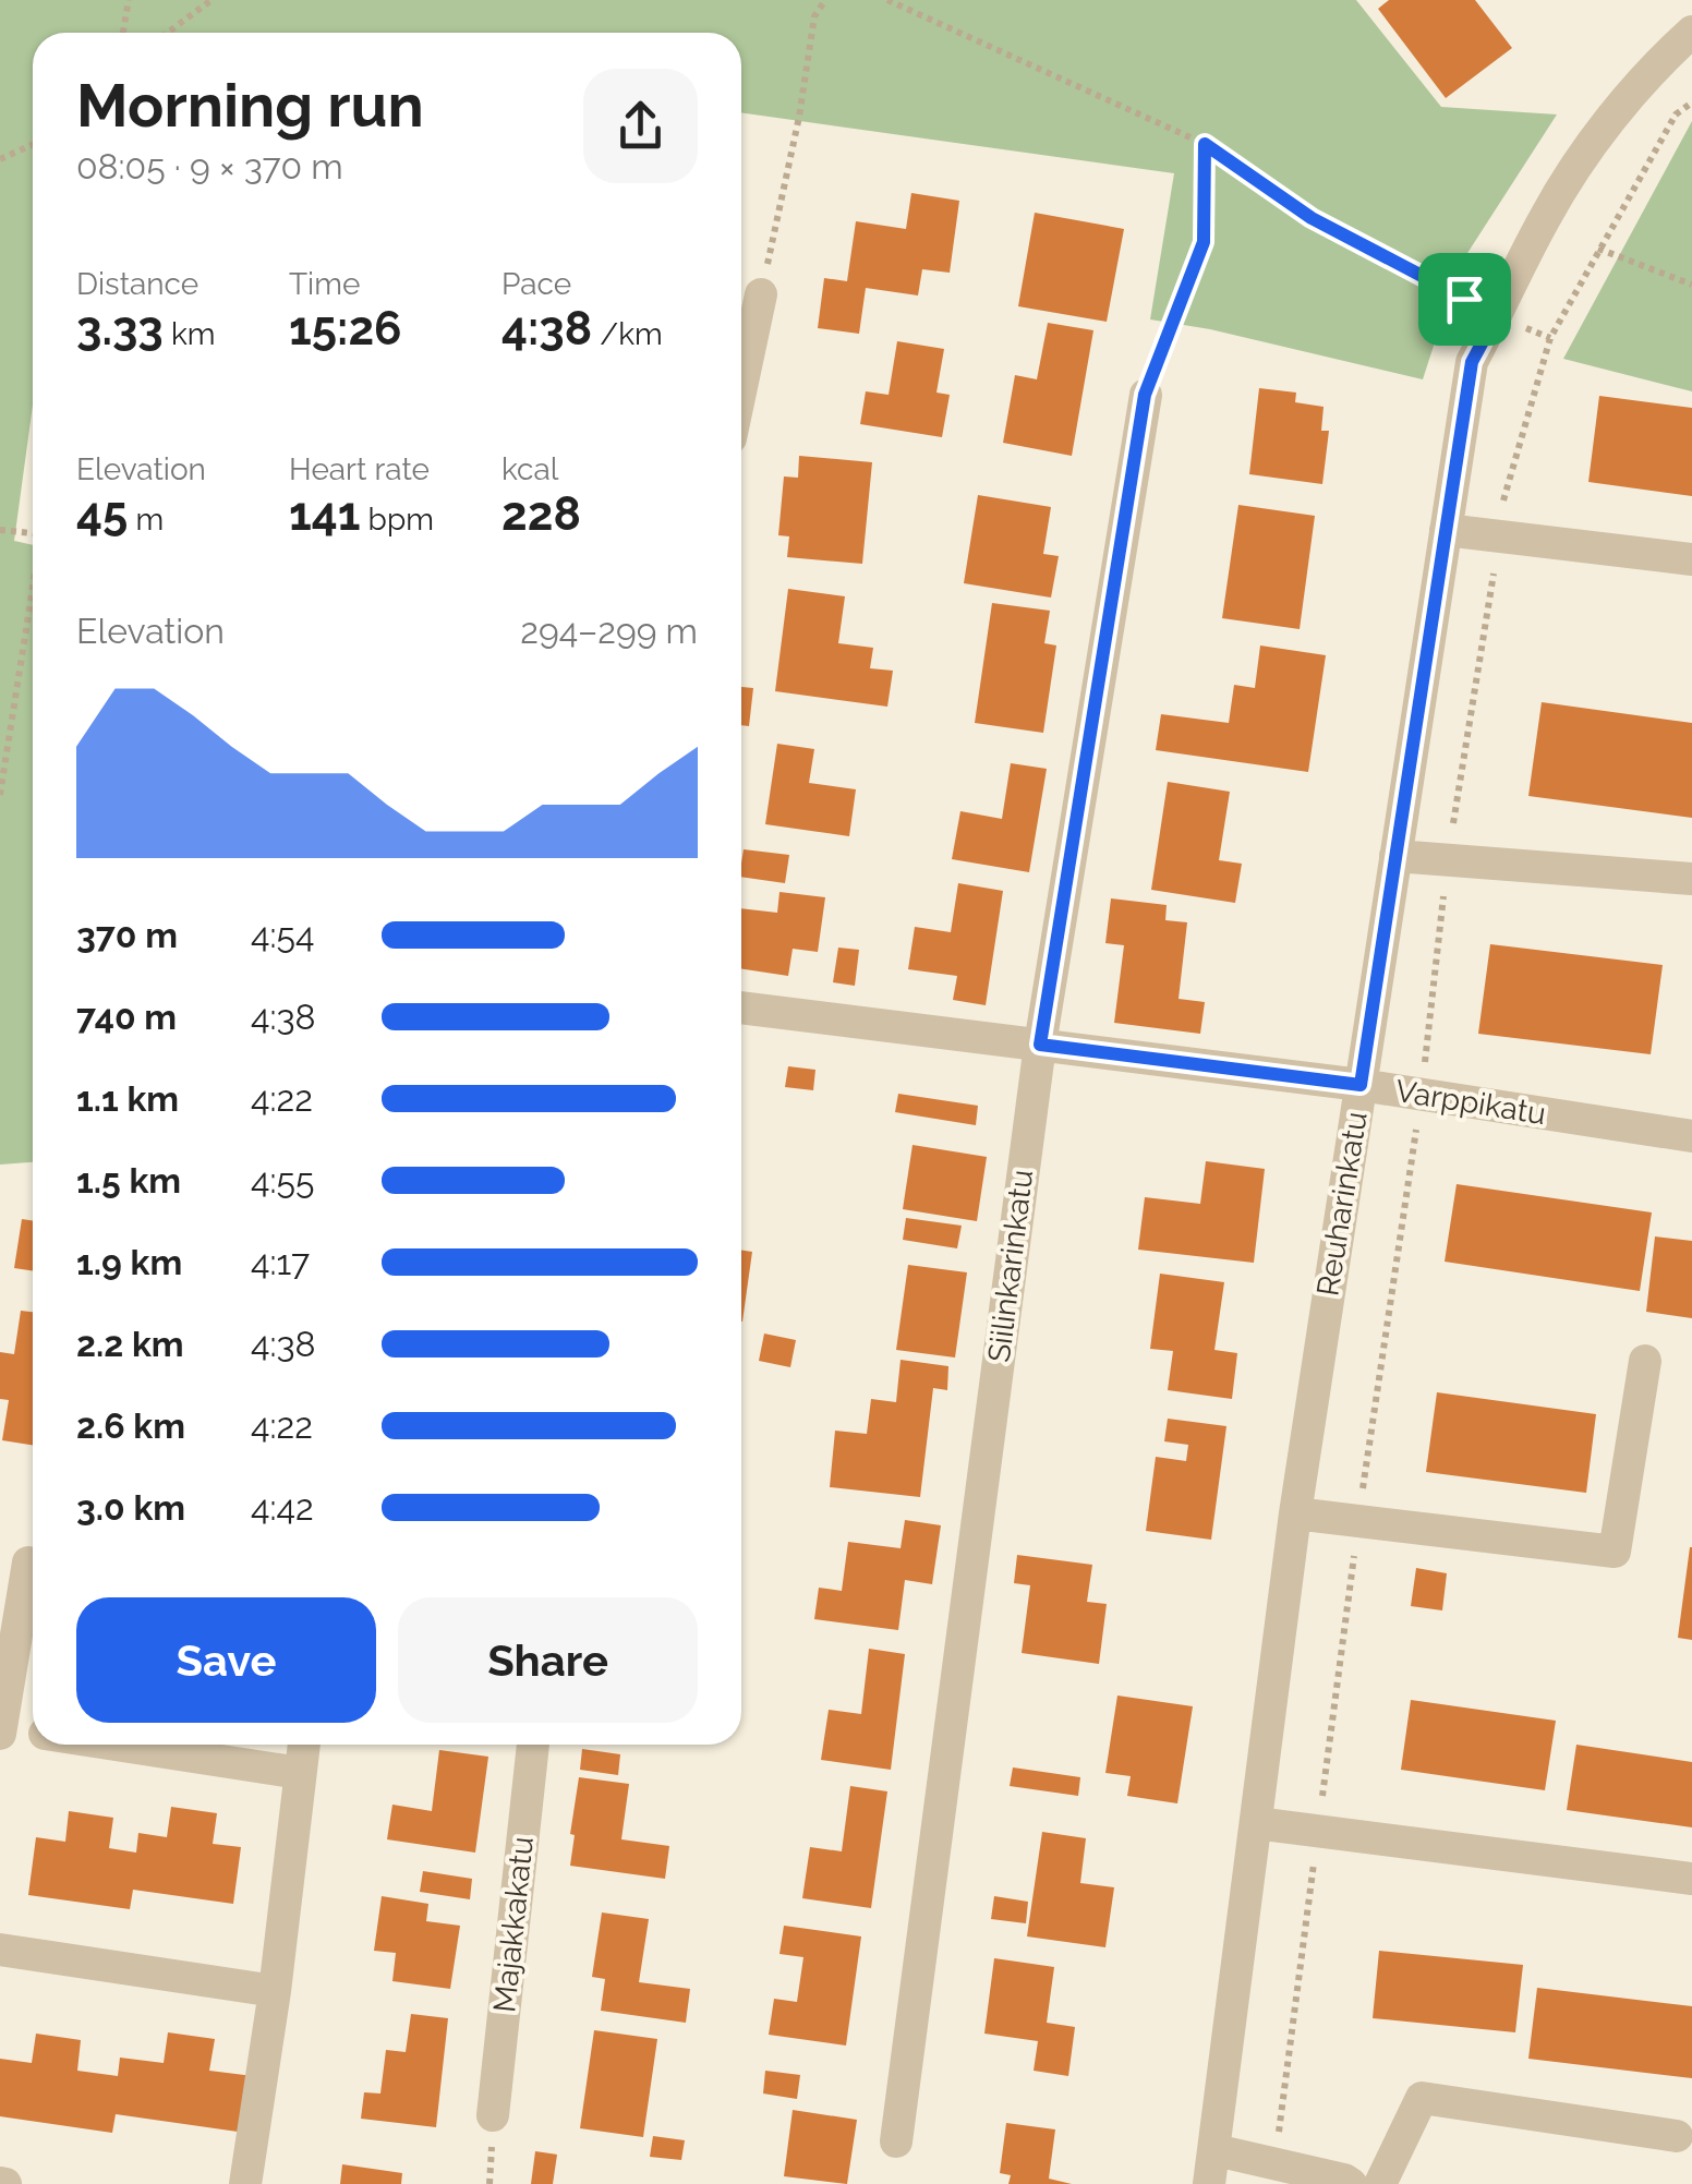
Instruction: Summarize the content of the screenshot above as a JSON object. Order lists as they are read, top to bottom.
{
  "streets": {
    "street": [
      "Varppikatu",
      "Reuharinkatu",
      "Siilinkarinkatu",
      "Majakkakatu"
    ]
  },
  "crossings": [
    ["Varppikatu", "Reuharinkatu"],
    ["Varppikatu", "Siilinkarinkatu"]
  ],
  "page": {
    "heading": ["Morning run", "08:05 · 9 × 370 m"],
    "stats": [
      ["Distance", "3.33 km"],
      ["Time", "15:26"],
      ["Pace", "4:38 /km"],
      ["Elevation", "45 m"],
      ["Heart rate", "141 bpm"],
      ["kcal", "228"]
    ],
    "chart": ["Elevation", "294–299 m"],
    "list": [
      {
        "name": "370 m",
        "note": "4:54"
      },
      {
        "name": "740 m",
        "note": "4:38"
      },
      {
        "name": "1.1 km",
        "note": "4:22"
      },
      {
        "name": "1.5 km",
        "note": "4:55"
      },
      {
        "name": "1.9 km",
        "note": "4:17"
      },
      {
        "name": "2.2 km",
        "note": "4:38"
      },
      {
        "name": "2.6 km",
        "note": "4:22"
      },
      {
        "name": "3.0 km",
        "note": "4:42"
      }
    ],
    "buttons": ["Save", "Share"]
  }
}
